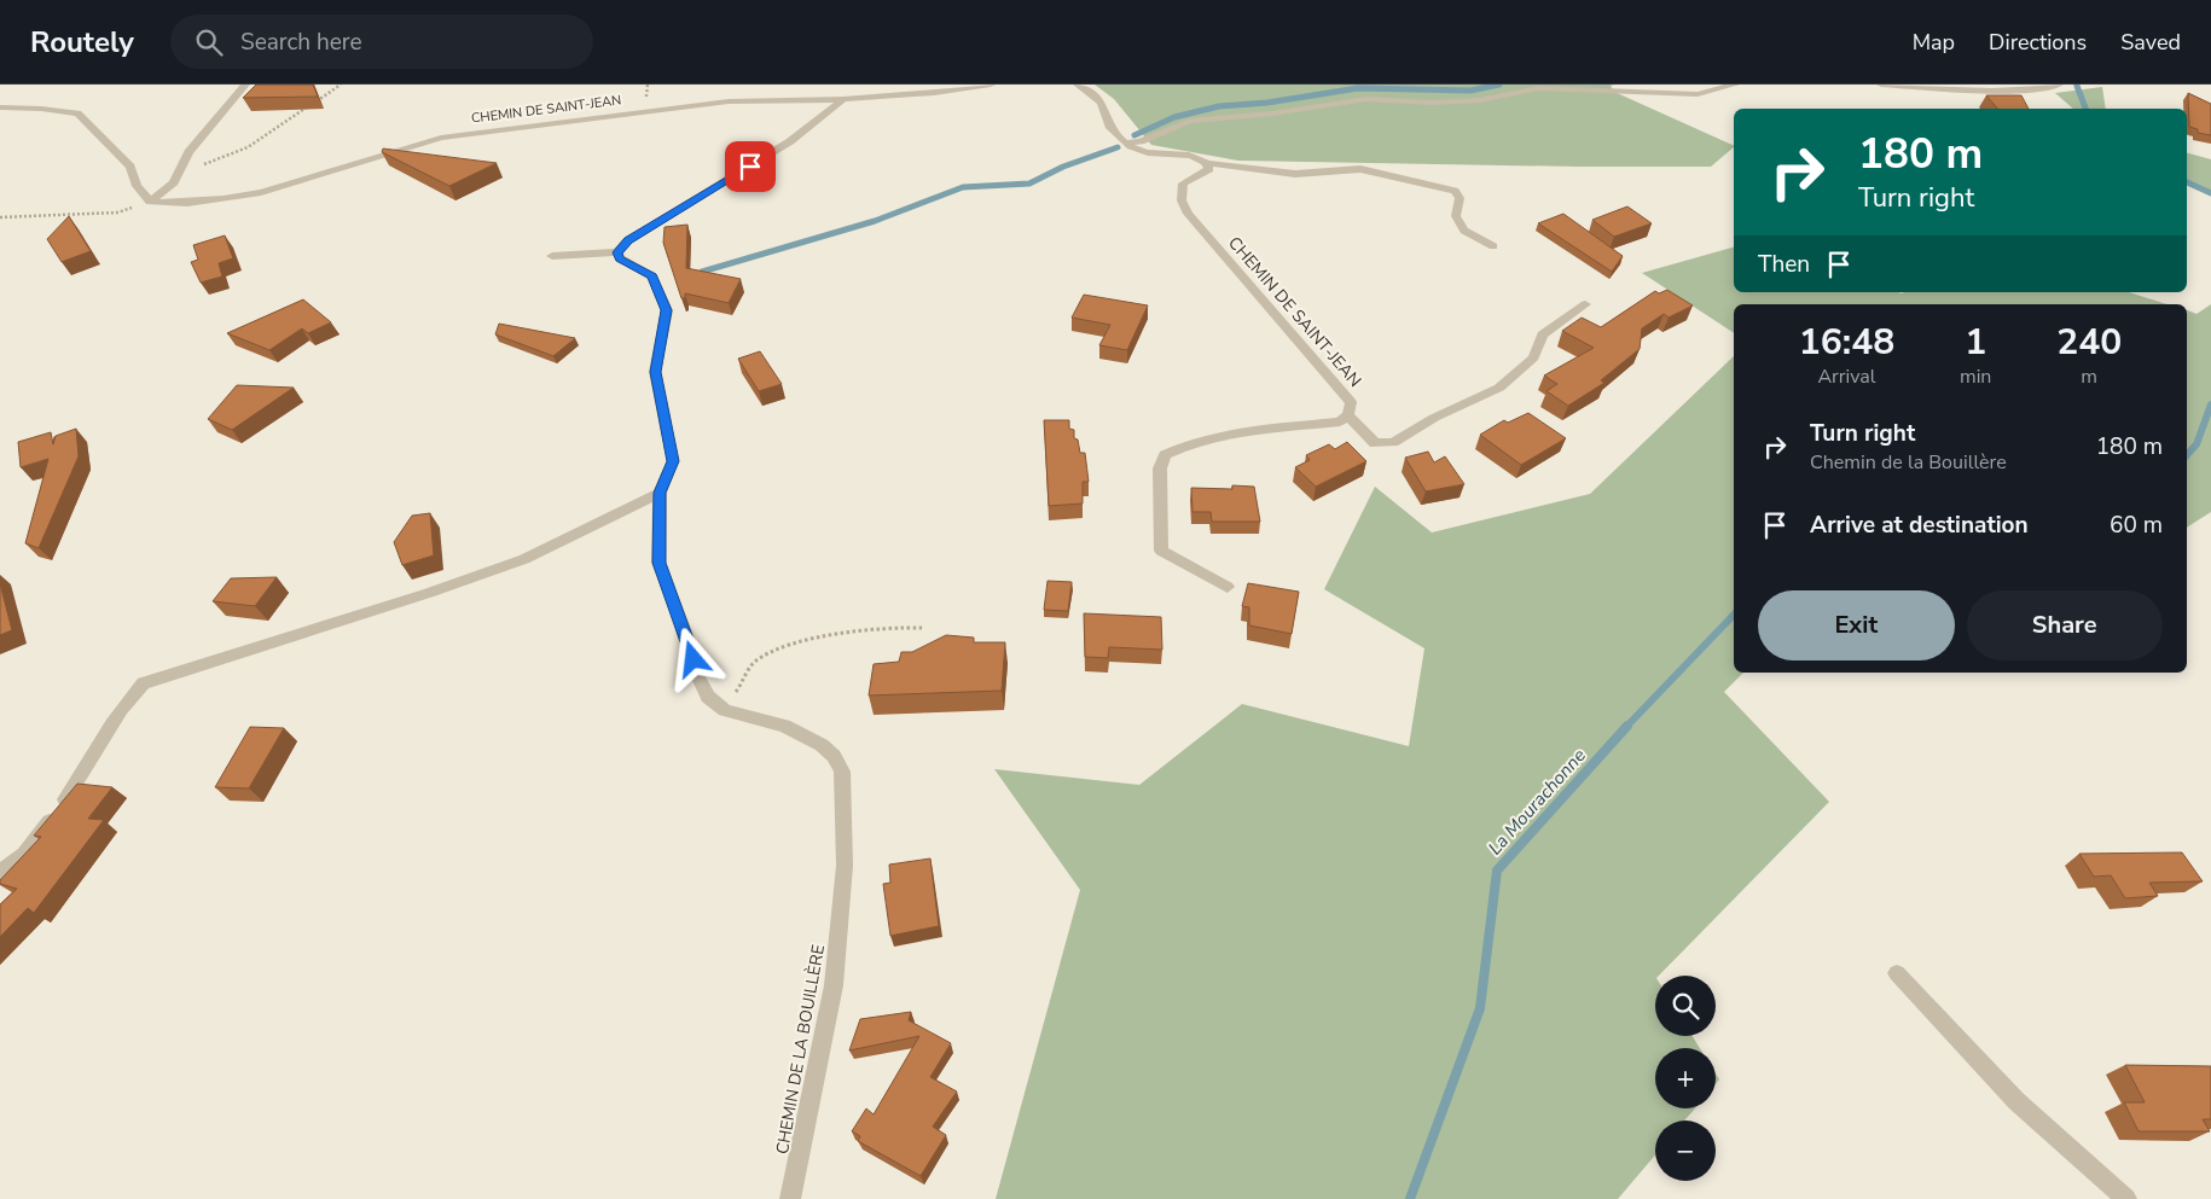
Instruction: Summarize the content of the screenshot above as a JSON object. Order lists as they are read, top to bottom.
{
  "streets": {
    "street": ["CHEMIN DE SAINT-JEAN", "CHEMIN DE LA BOUILLÈRE"]
  },
  "water": ["La Mourachonne"],
  "page": {
    "header": "Routely",
    "search": "Search here",
    "nav": ["Map", "Directions", "Saved"],
    "turn": ["180 m", "Turn right"],
    "then": "Then",
    "eta": [
      "16:48",
      "Arrival",
      "1",
      "min",
      "240",
      "m"
    ],
    "list": [
      {
        "name": "Turn right",
        "note": "Chemin de la Bouillère",
        "value": "180 m"
      },
      {
        "name": "Arrive at destination",
        "value": "60 m"
      }
    ],
    "buttons": ["Exit", "Share"],
    "map_buttons": ["+", "−"]
  }
}
